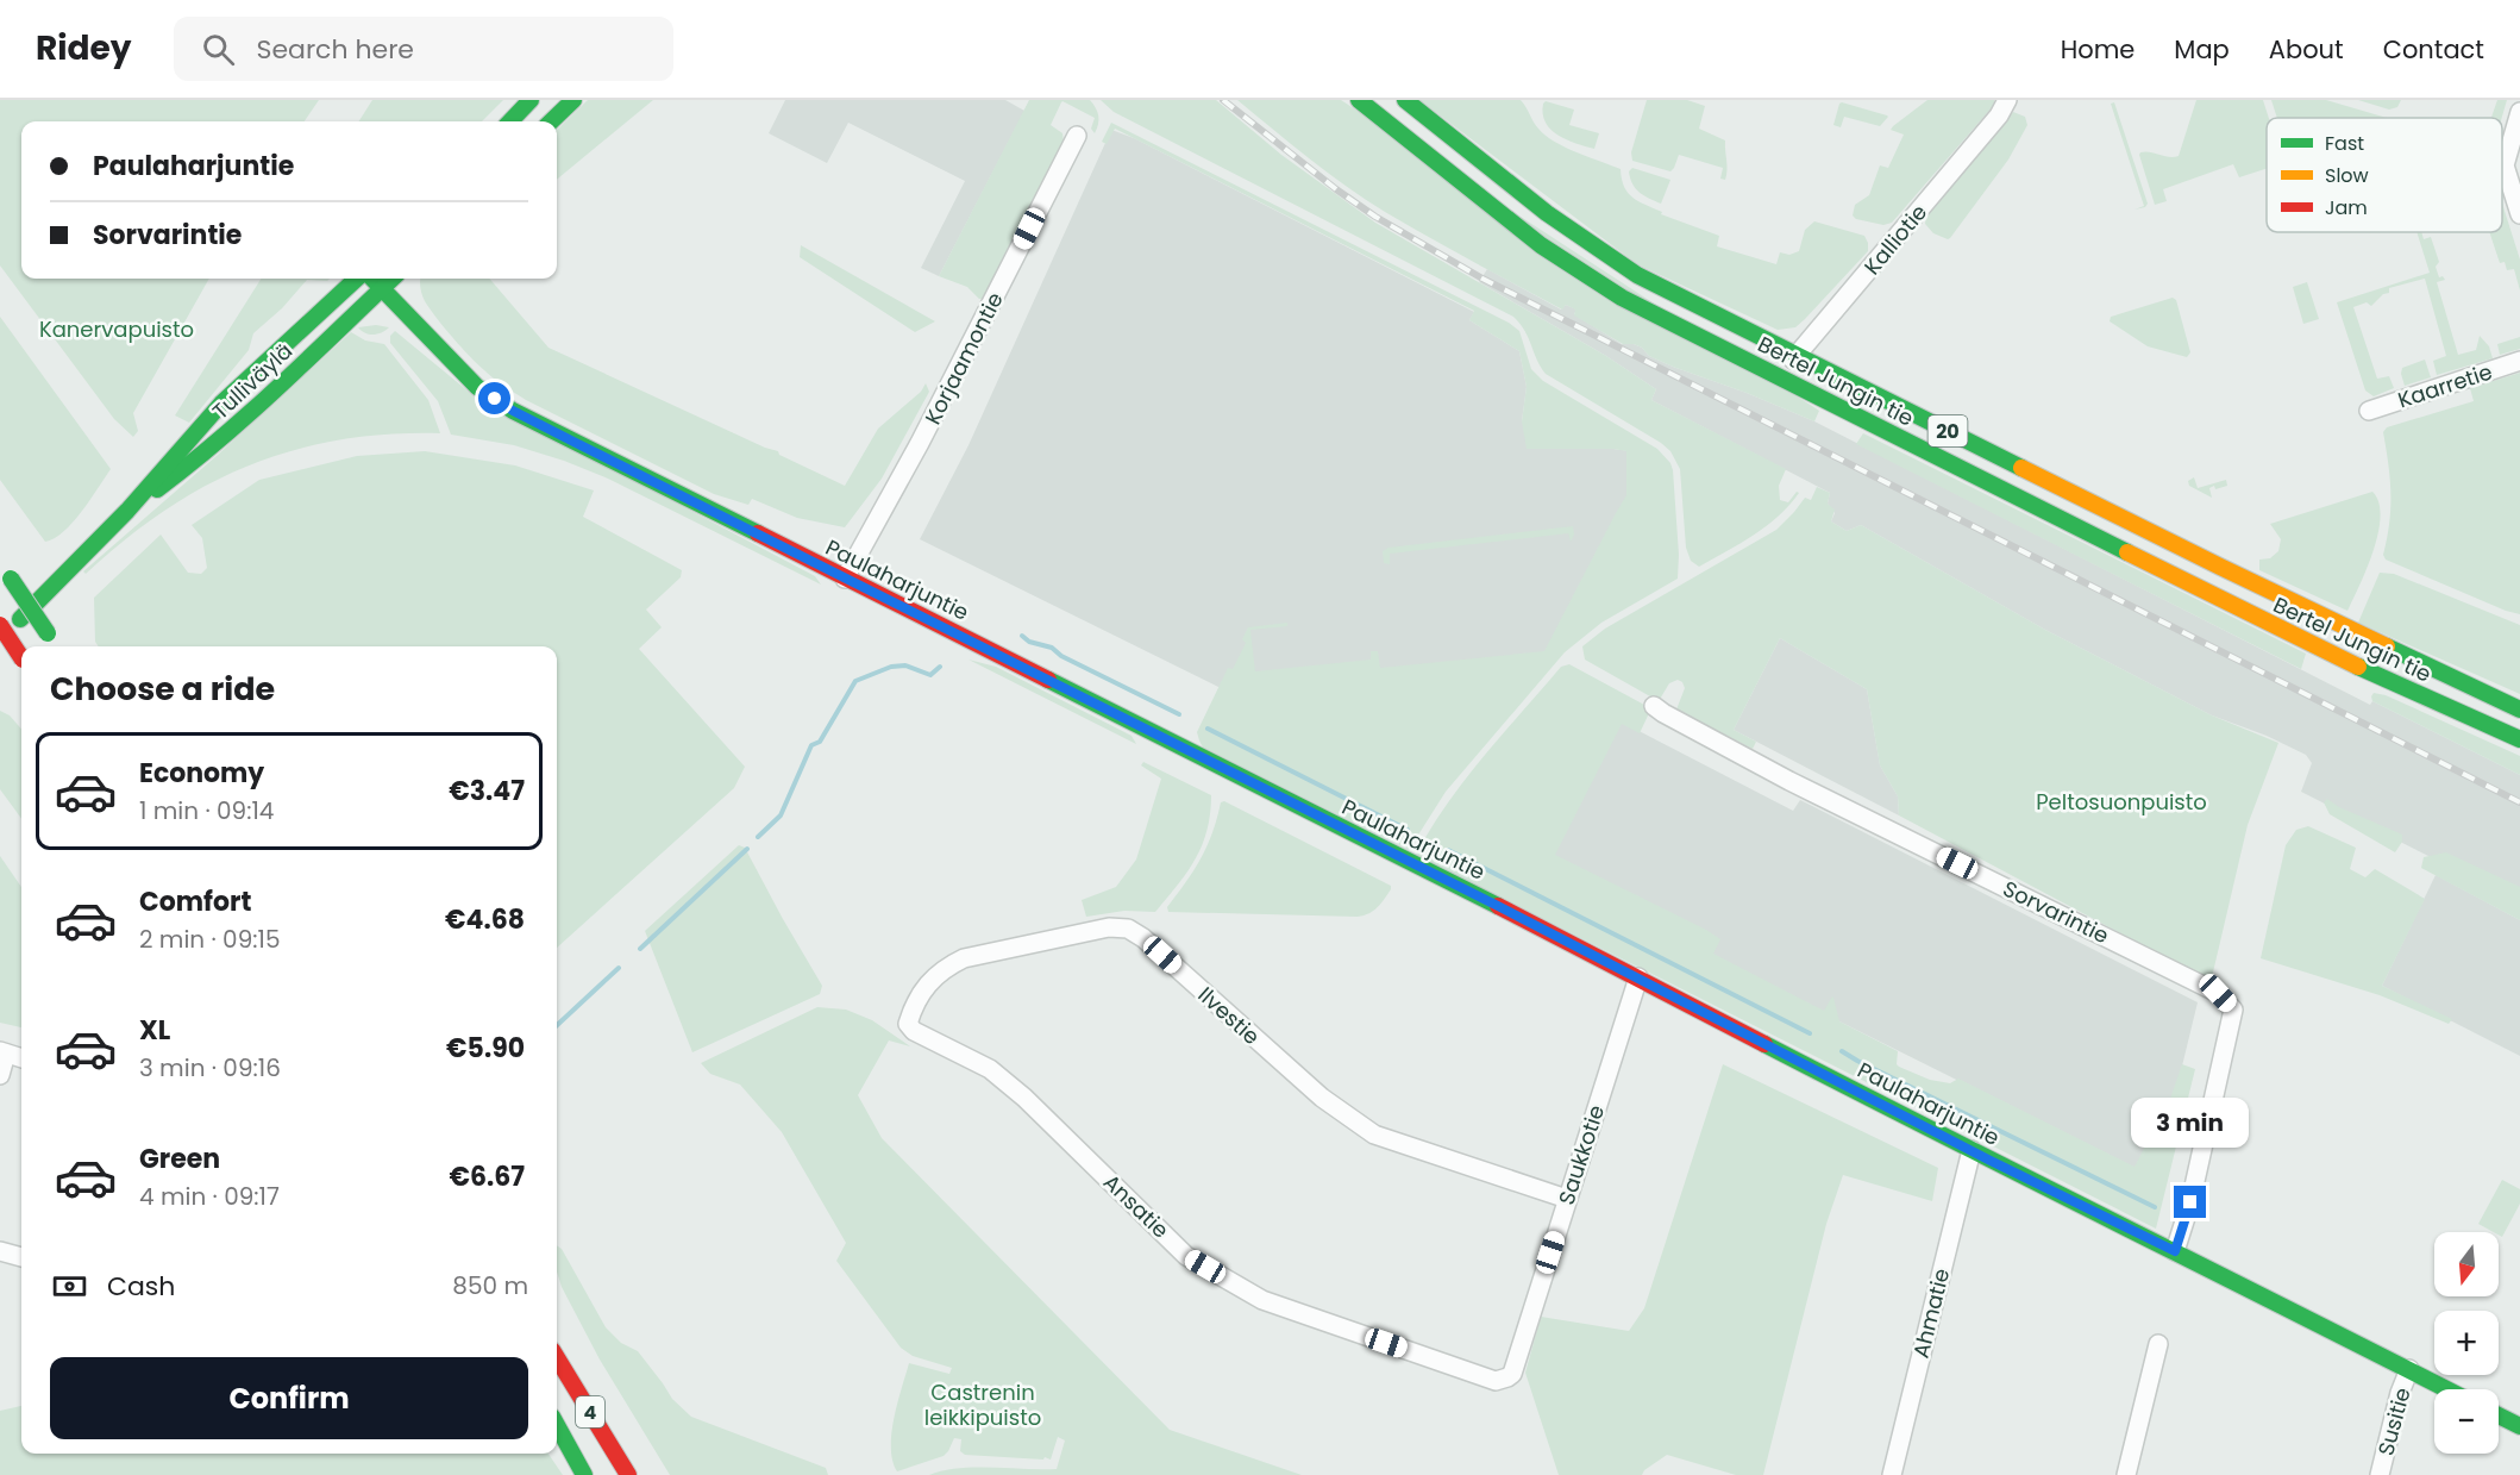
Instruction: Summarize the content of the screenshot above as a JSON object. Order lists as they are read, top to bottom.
{
  "streets": {
    "main road": [
      "Tulliväylä",
      "Bertel Jungin tie",
      "20",
      "Paulaharjuntie",
      "4"
    ],
    "street": [
      "Kalliotie",
      "Korjaamontie",
      "Kaarretie",
      "Sorvarintie",
      "Ilvestie",
      "Saukkotie",
      "Ansatie",
      "Ahmatie",
      "Susitie"
    ]
  },
  "crossings": [
    ["Kalliotie", "Bertel Jungin tie"],
    ["Korjaamontie", "Paulaharjuntie"],
    ["Tulliväylä", "Paulaharjuntie"],
    ["Paulaharjuntie", "Sorvarintie"],
    ["Paulaharjuntie", "Saukkotie"],
    ["Paulaharjuntie", "Ahmatie"],
    ["Paulaharjuntie", "Susitie"],
    ["Ilvestie", "Saukkotie"],
    ["Ilvestie", "Ansatie"],
    ["Saukkotie", "Ansatie"]
  ],
  "parks": ["Kanervapuisto", "Peltosuonpuisto", "Castrenin leikkipuisto"],
  "legend": ["Fast", "Slow", "Jam"],
  "north": "bottom",
  "page": {
    "header": "Ridey",
    "search": "Search here",
    "nav": [
      "Home",
      "Map",
      "About",
      "Contact"
    ],
    "banner": ["Paulaharjuntie", "Sorvarintie"],
    "heading": "Choose a ride",
    "list": [
      {
        "name": "Economy",
        "note": "1 min · 09:14",
        "value": "€3.47"
      },
      {
        "name": "Comfort",
        "note": "2 min · 09:15",
        "value": "€4.68"
      },
      {
        "name": "XL",
        "note": "3 min · 09:16",
        "value": "€5.90"
      },
      {
        "name": "Green",
        "note": "4 min · 09:17",
        "value": "€6.67"
      }
    ],
    "bubble": "3 min",
    "map_buttons": ["+", "−"],
    "pay": ["Cash", "850 m"],
    "buttons": "Confirm"
  }
}
